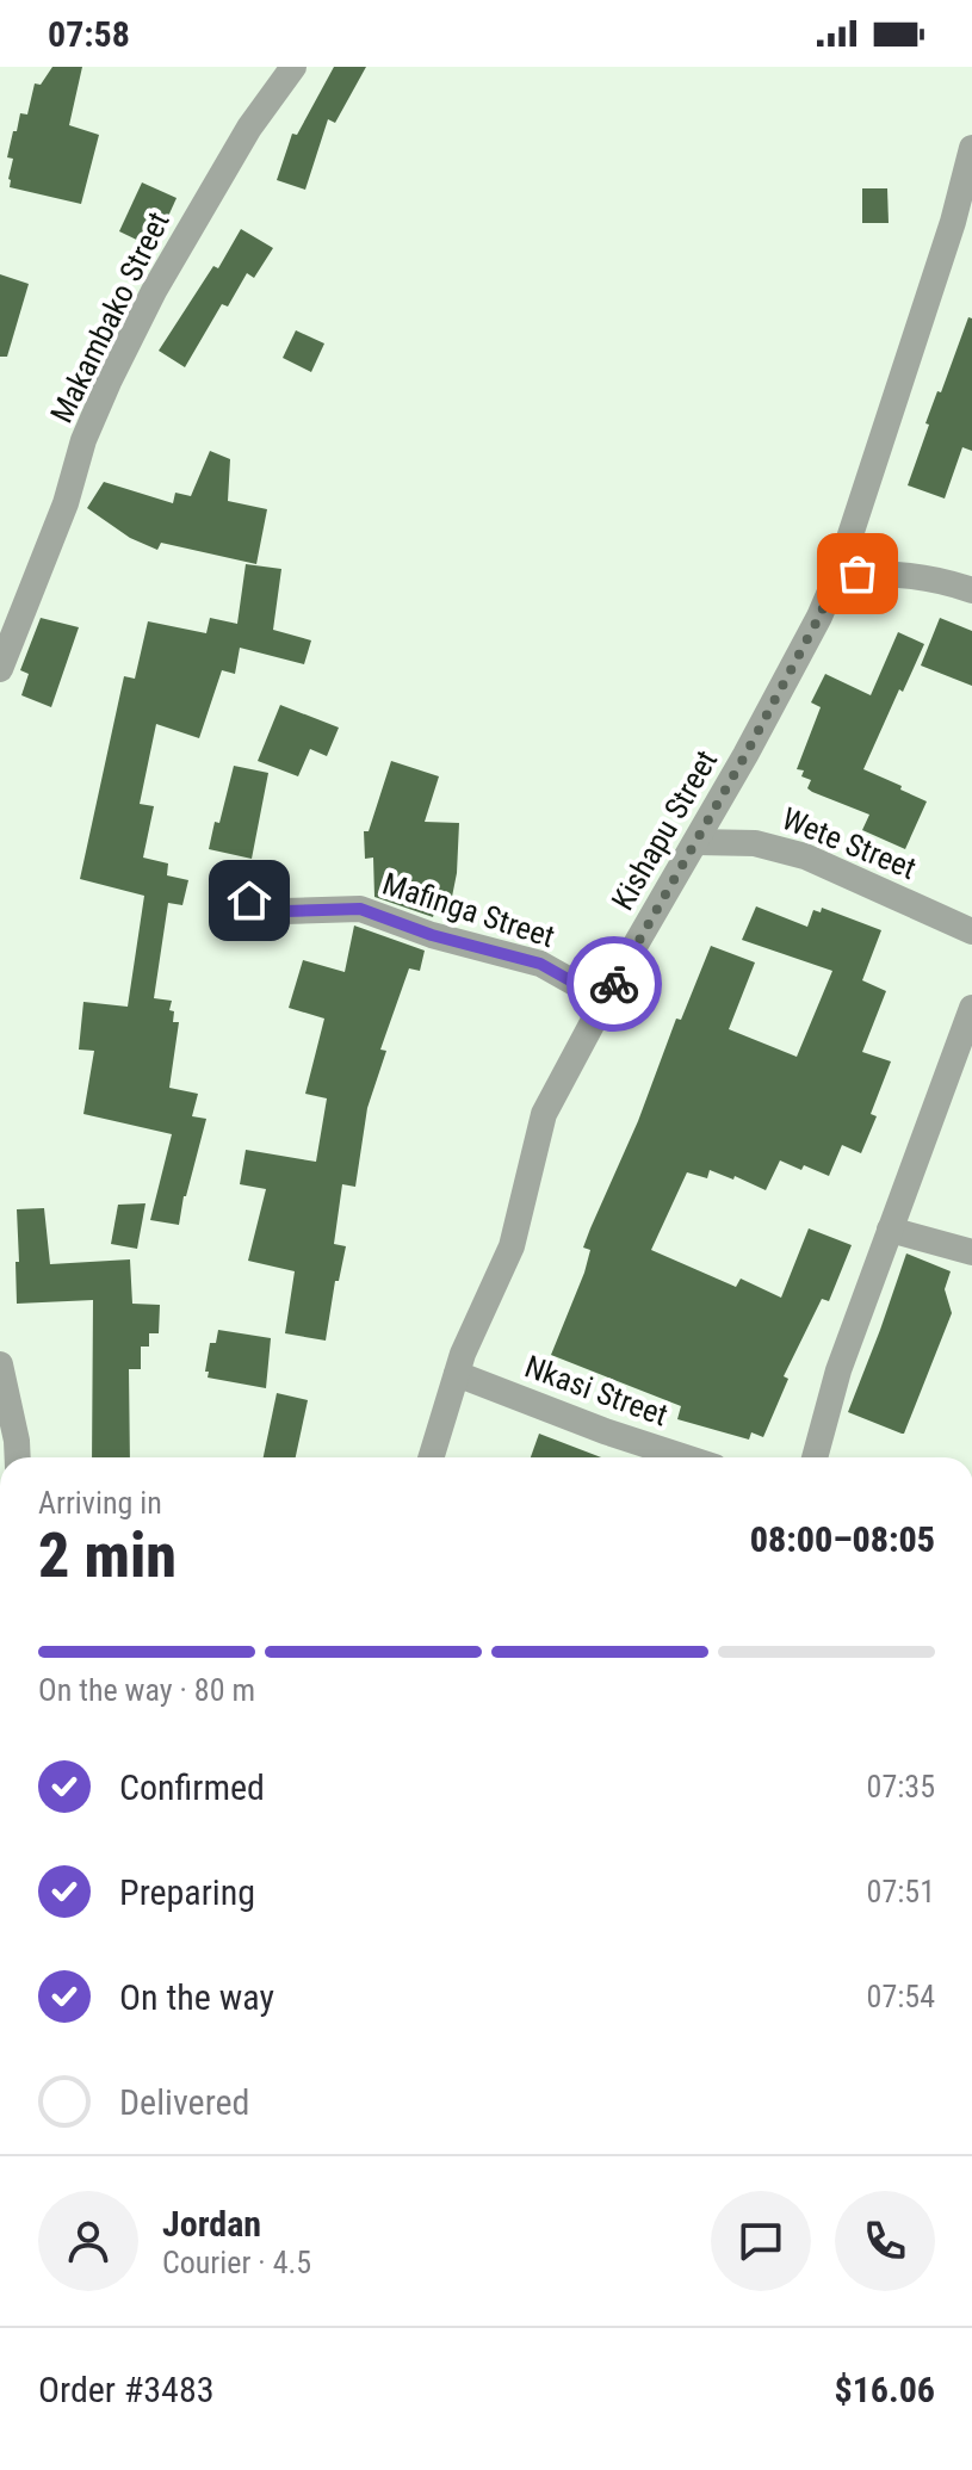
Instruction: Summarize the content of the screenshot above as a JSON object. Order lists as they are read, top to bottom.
{
  "streets": {
    "street": [
      "Makambako Street",
      "Kishapu Street",
      "Wete Street",
      "Mafinga Street",
      "Nkasi Street"
    ]
  },
  "crossings": [
    ["Kishapu Street", "Wete Street"],
    ["Kishapu Street", "Mafinga Street"],
    ["Kishapu Street", "Nkasi Street"]
  ],
  "page": {
    "status": "07:58",
    "heading": ["2 min", "Arriving in", "08:00–08:05"],
    "panel": [
      "Jordan",
      "Courier · 4.5",
      "Order #3483",
      "$16.06"
    ],
    "bar": "On the way · 80 m",
    "list": [
      ["Confirmed", "07:35"],
      ["Preparing", "07:51"],
      ["On the way", "07:54"],
      "Delivered"
    ]
  }
}
